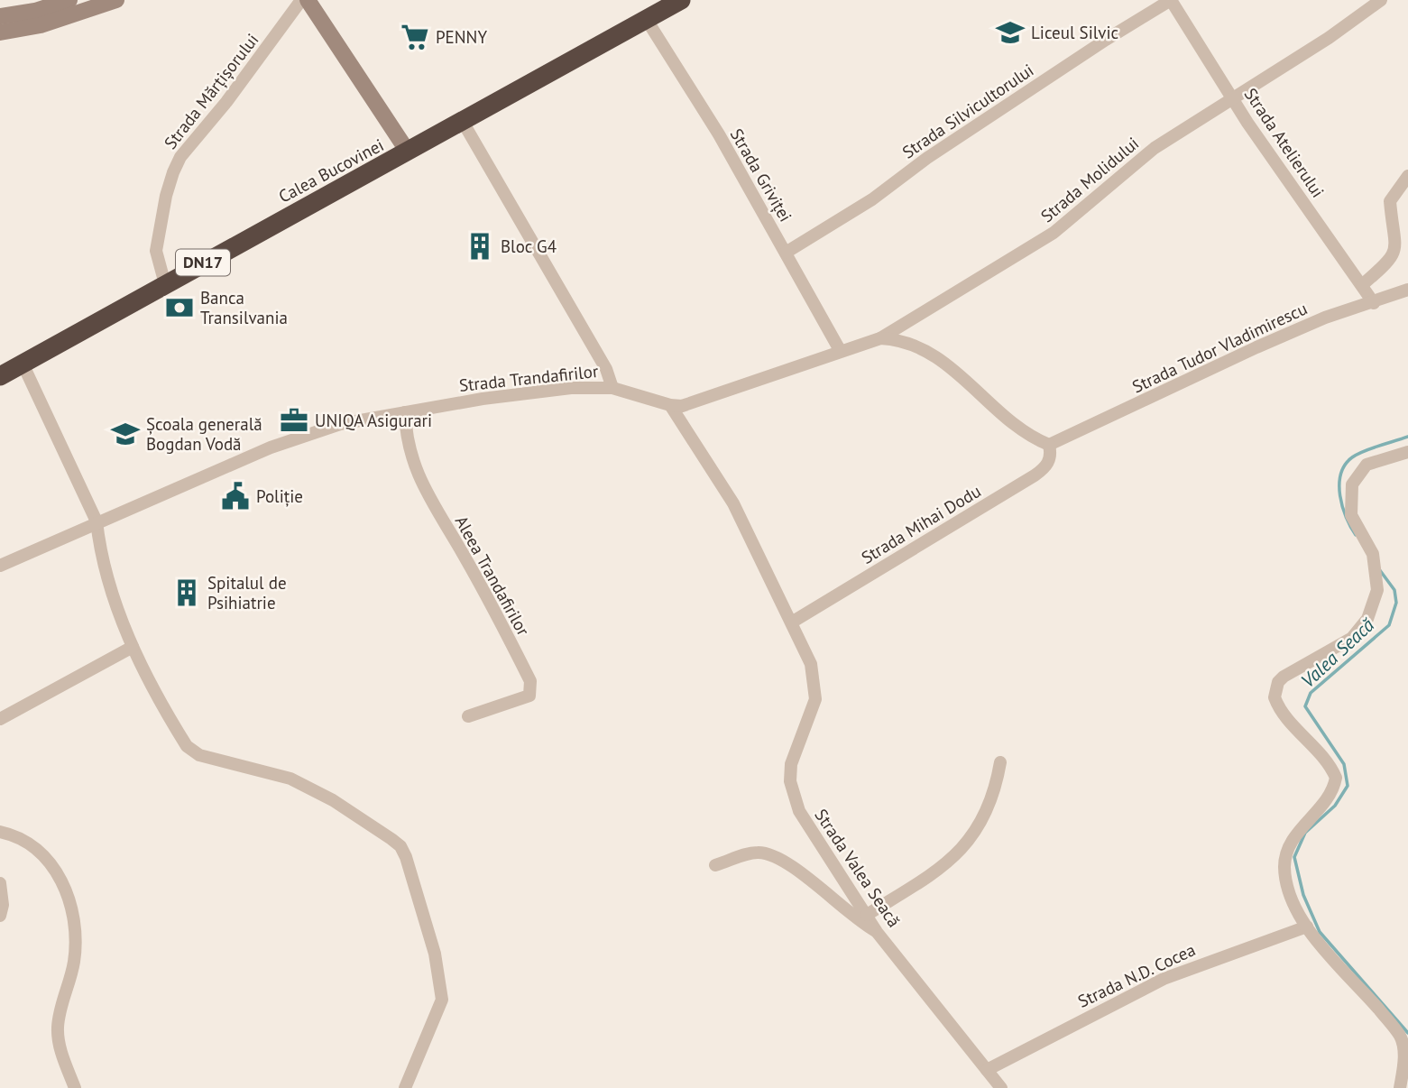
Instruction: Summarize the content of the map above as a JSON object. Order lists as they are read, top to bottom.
{
  "streets": {
    "highway": ["Calea Bucovinei", "DN17"],
    "street": [
      "Strada Mărțișorului",
      "Strada Silvicultorului",
      "Strada Atelierului",
      "Strada Griviței",
      "Strada Molidului",
      "Strada Tudor Vladimirescu",
      "Strada Trandafirilor",
      "Strada Mihai Dodu",
      "Aleea Trandafirilor",
      "Strada Valea Seacă",
      "Strada N.D. Cocea"
    ]
  },
  "crossings": [
    ["Strada Mărțișorului", "Calea Bucovinei"],
    ["Strada Silvicultorului", "Strada Atelierului"],
    ["Strada Silvicultorului", "Strada Griviței"],
    ["Strada Atelierului", "Strada Molidului"],
    ["Strada Atelierului", "Strada Tudor Vladimirescu"],
    ["Calea Bucovinei", "Strada Griviței"],
    ["Strada Griviței", "Strada Trandafirilor"],
    ["Strada Molidului", "Strada Trandafirilor"],
    ["Strada Tudor Vladimirescu", "Strada Trandafirilor"],
    ["Strada Tudor Vladimirescu", "Strada Mihai Dodu"],
    ["Strada Trandafirilor", "Strada Mihai Dodu"],
    ["Strada Trandafirilor", "Aleea Trandafirilor"],
    ["Strada Trandafirilor", "Strada Valea Seacă"],
    ["Strada Mihai Dodu", "Strada Valea Seacă"],
    ["Strada Valea Seacă", "Strada N.D. Cocea"]
  ],
  "water": ["Valea Seacă"],
  "places": {
    "school or university": ["Liceul Silvic", "Școala generală Bogdan Vodă"],
    "supermarket": ["PENNY"],
    "building": ["Bloc G4", "Spitalul de Psihiatrie"],
    "bank": ["Banca Transilvania"],
    "office": ["UNIQA Asigurari"],
    "public building": ["Poliție"]
  }
}
